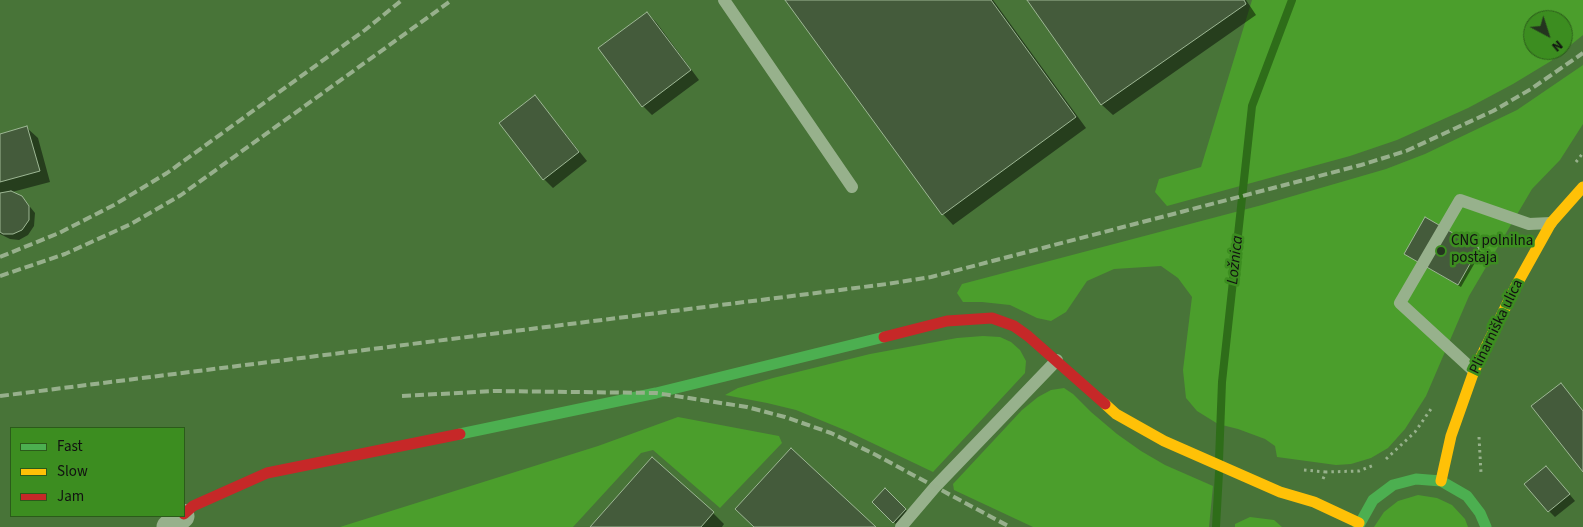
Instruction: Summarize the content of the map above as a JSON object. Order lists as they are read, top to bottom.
{
  "streets": {
    "street": ["Plinarniška ulica"]
  },
  "water": ["Ložnica"],
  "places": ["CNG polnilna postaja"],
  "legend": ["Fast", "Slow", "Jam"],
  "north": "bottom right"
}
